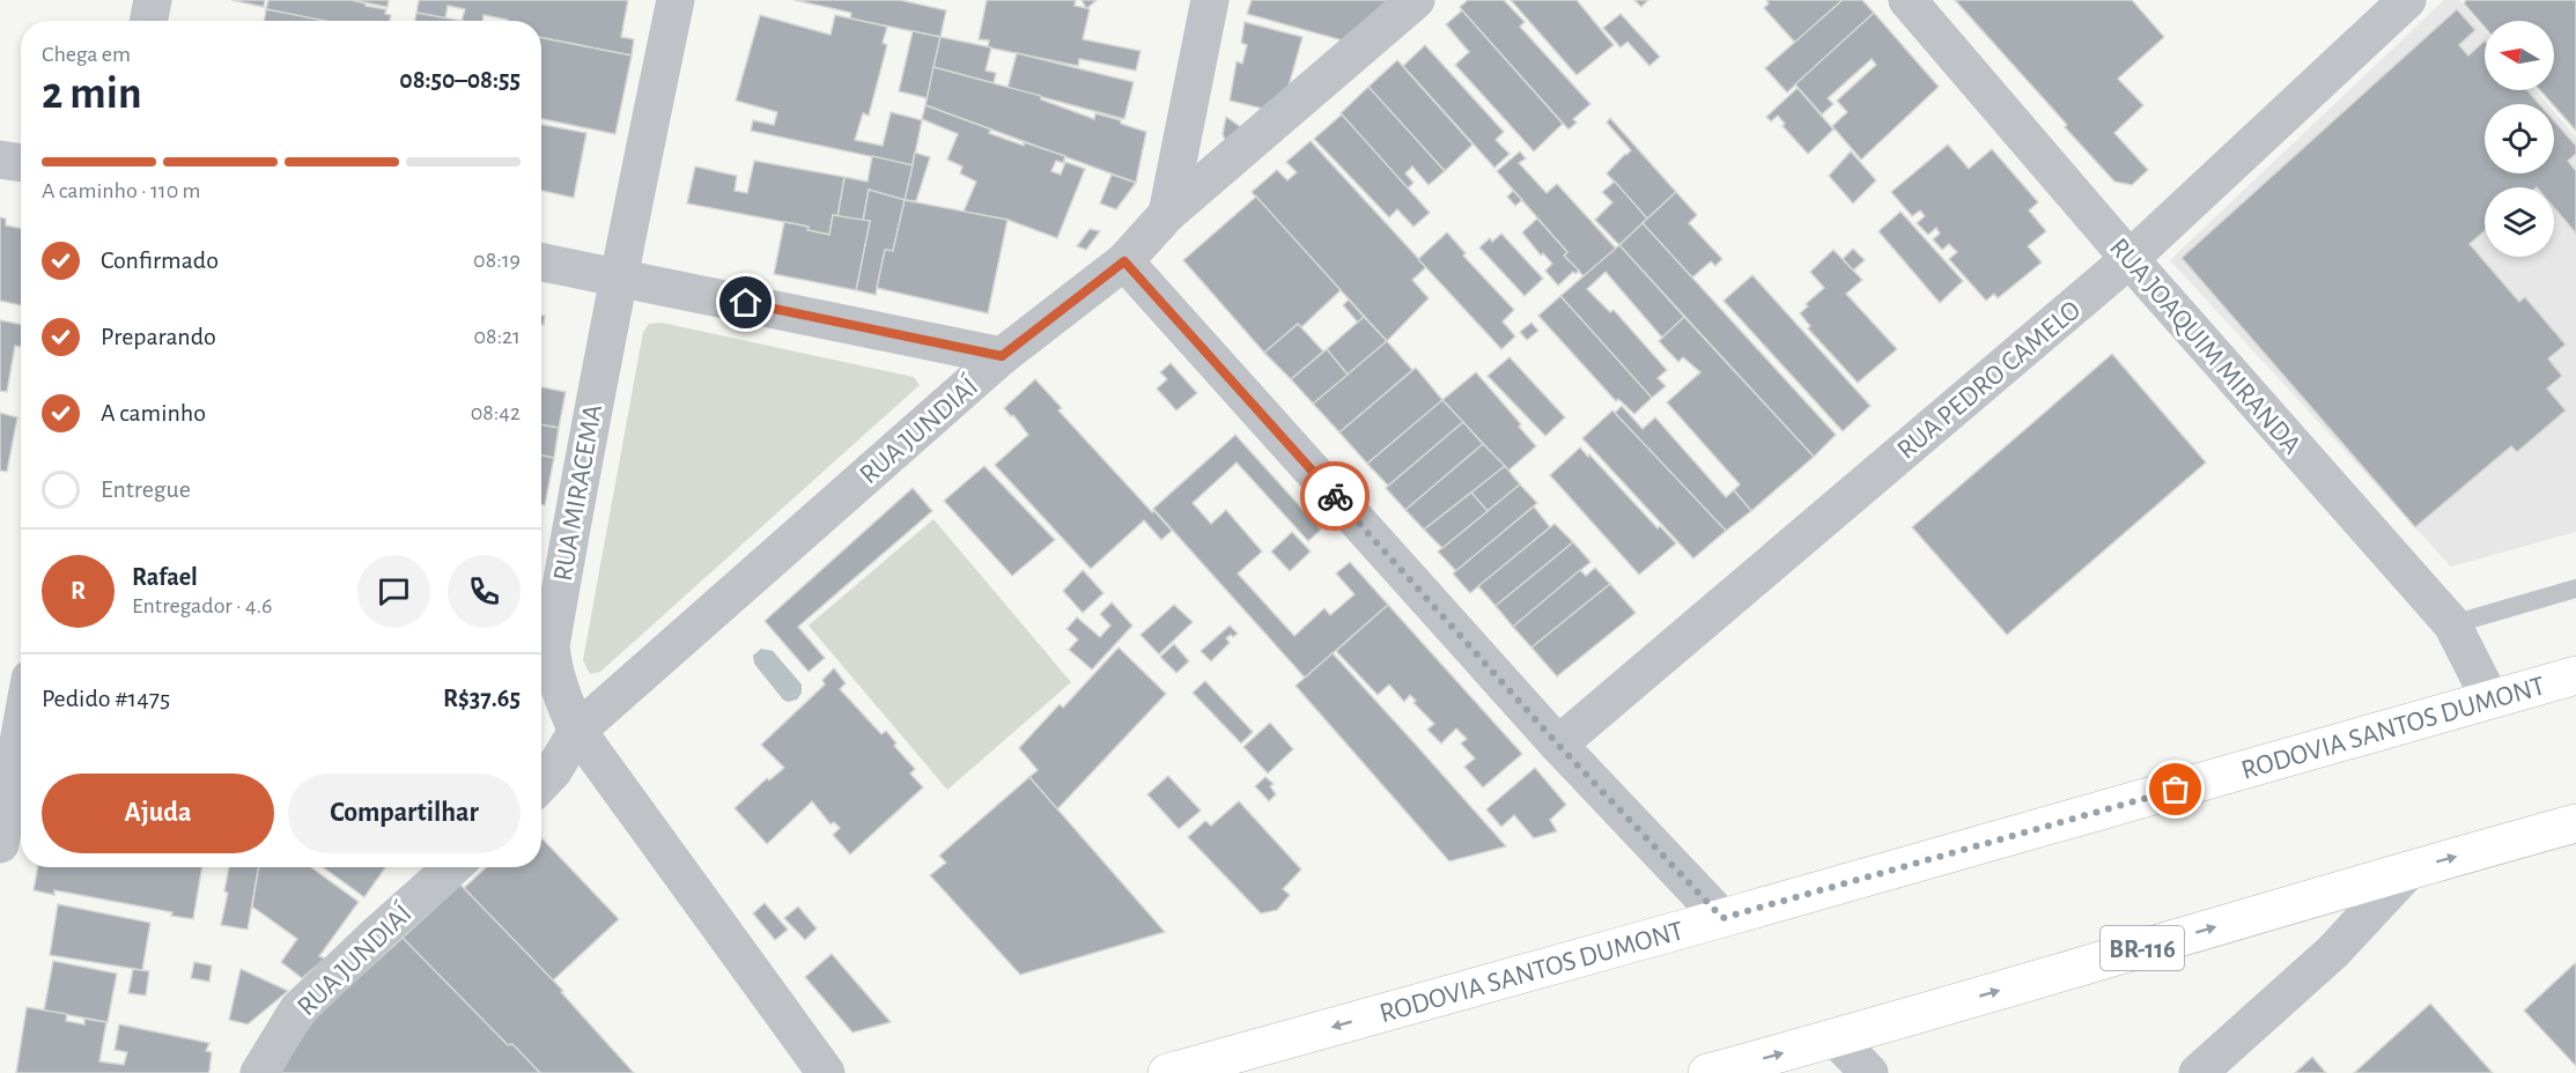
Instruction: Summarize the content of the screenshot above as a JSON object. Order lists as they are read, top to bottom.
{
  "streets": {
    "highway": ["RODOVIA SANTOS DUMONT", "BR-116"],
    "street": [
      "RUA JOAQUIM MIRANDA",
      "RUA PEDRO CAMELO",
      "RUA JUNDIAÍ",
      "RUA MIRACEMA"
    ]
  },
  "crossings": [
    ["RUA JOAQUIM MIRANDA", "RUA PEDRO CAMELO"],
    ["RUA JOAQUIM MIRANDA", "RODOVIA SANTOS DUMONT"],
    ["RUA JUNDIAÍ", "RUA MIRACEMA"]
  ],
  "one_way": ["RODOVIA SANTOS DUMONT"],
  "north": "left",
  "page": {
    "heading": ["2 min", "Chega em", "08:50–08:55"],
    "panel": [
      "Rafael",
      "Entregador · 4.6",
      "Pedido #1475",
      "R$37.65"
    ],
    "bar": "A caminho · 110 m",
    "list": [
      ["Confirmado", "08:19"],
      ["Preparando", "08:21"],
      ["A caminho", "08:42"],
      "Entregue"
    ],
    "round": "R",
    "buttons": ["Ajuda", "Compartilhar"]
  }
}
